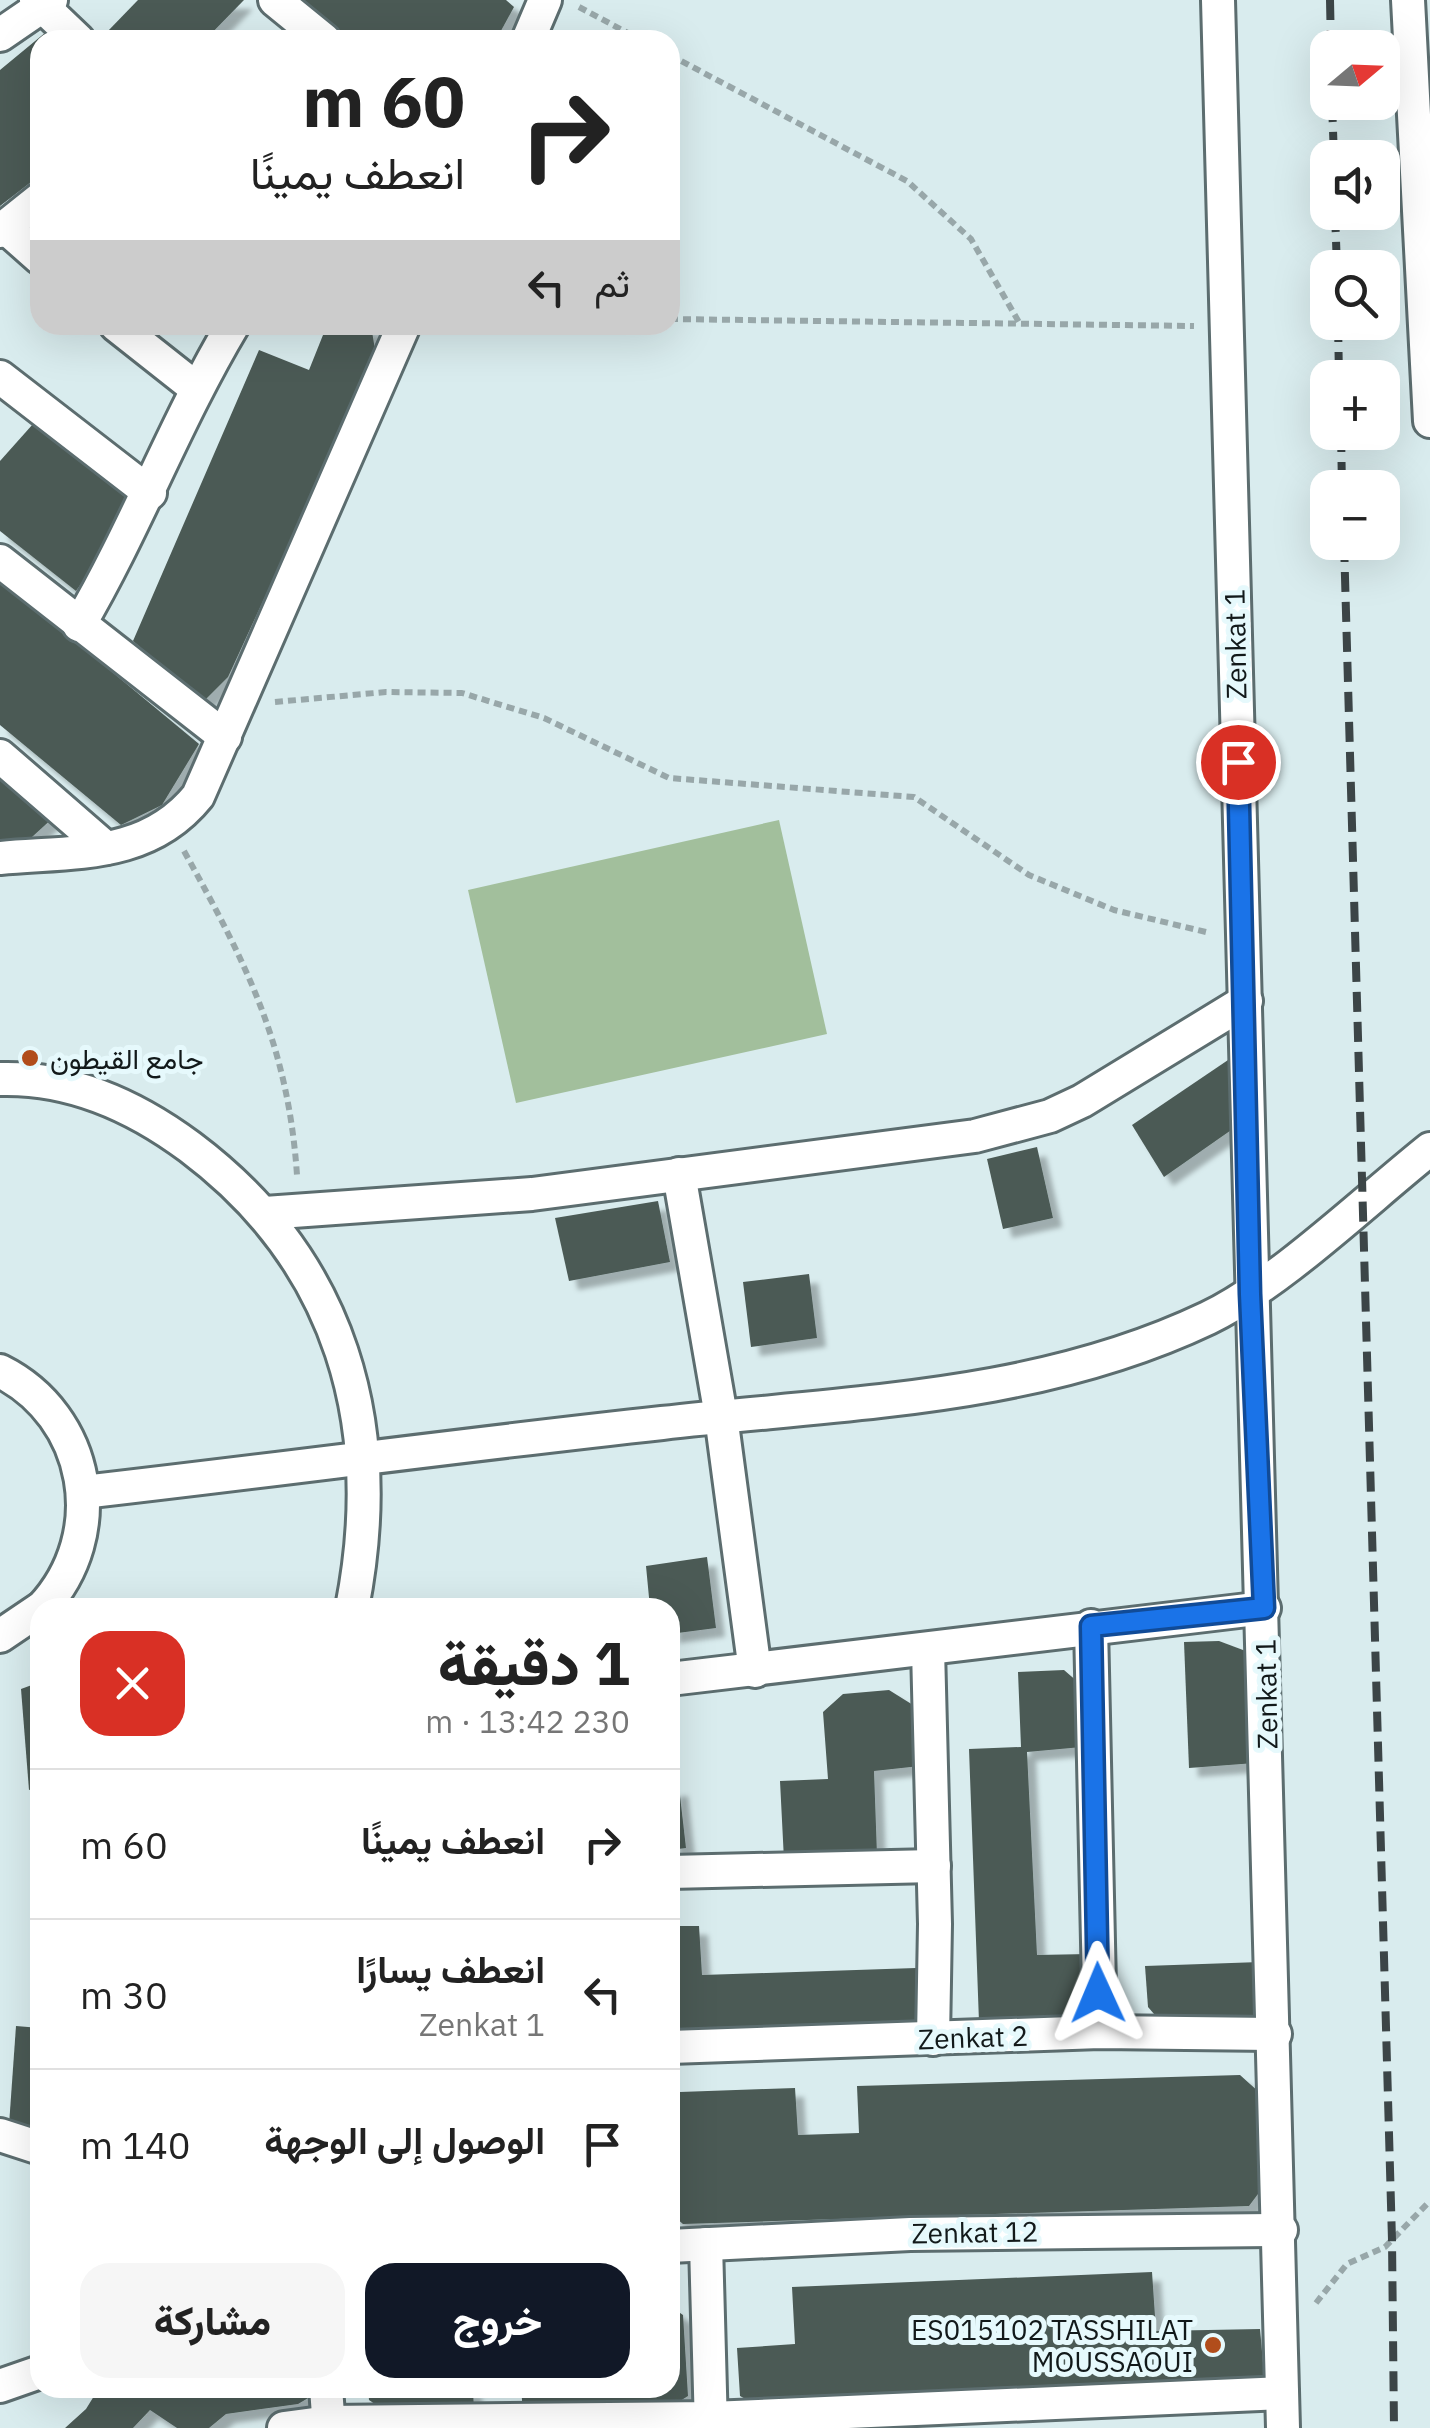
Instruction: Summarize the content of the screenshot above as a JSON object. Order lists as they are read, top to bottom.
{
  "streets": {
    "street": ["Zenkat 1", "Zenkat 2", "Zenkat 12"]
  },
  "crossings": [
    ["Zenkat 1", "Zenkat 2"],
    ["Zenkat 1", "Zenkat 12"]
  ],
  "places": ["جامع القيطون", "ES015102 TASSHILAT MOUSSAOUI"],
  "north": "right",
  "page": {
    "map_buttons": ["+", "−"],
    "turn": ["60 m", "انعطف يمينًا"],
    "then": "ثم",
    "heading": ["1 دقيقة", "230 m · 13:42"],
    "list": [
      {
        "name": "انعطف يمينًا",
        "value": "60 m"
      },
      {
        "name": "انعطف يسارًا",
        "note": "Zenkat 1",
        "value": "30 m"
      },
      {
        "name": "الوصول إلى الوجهة",
        "value": "140 m"
      }
    ],
    "buttons": ["خروج", "مشاركة"]
  }
}
